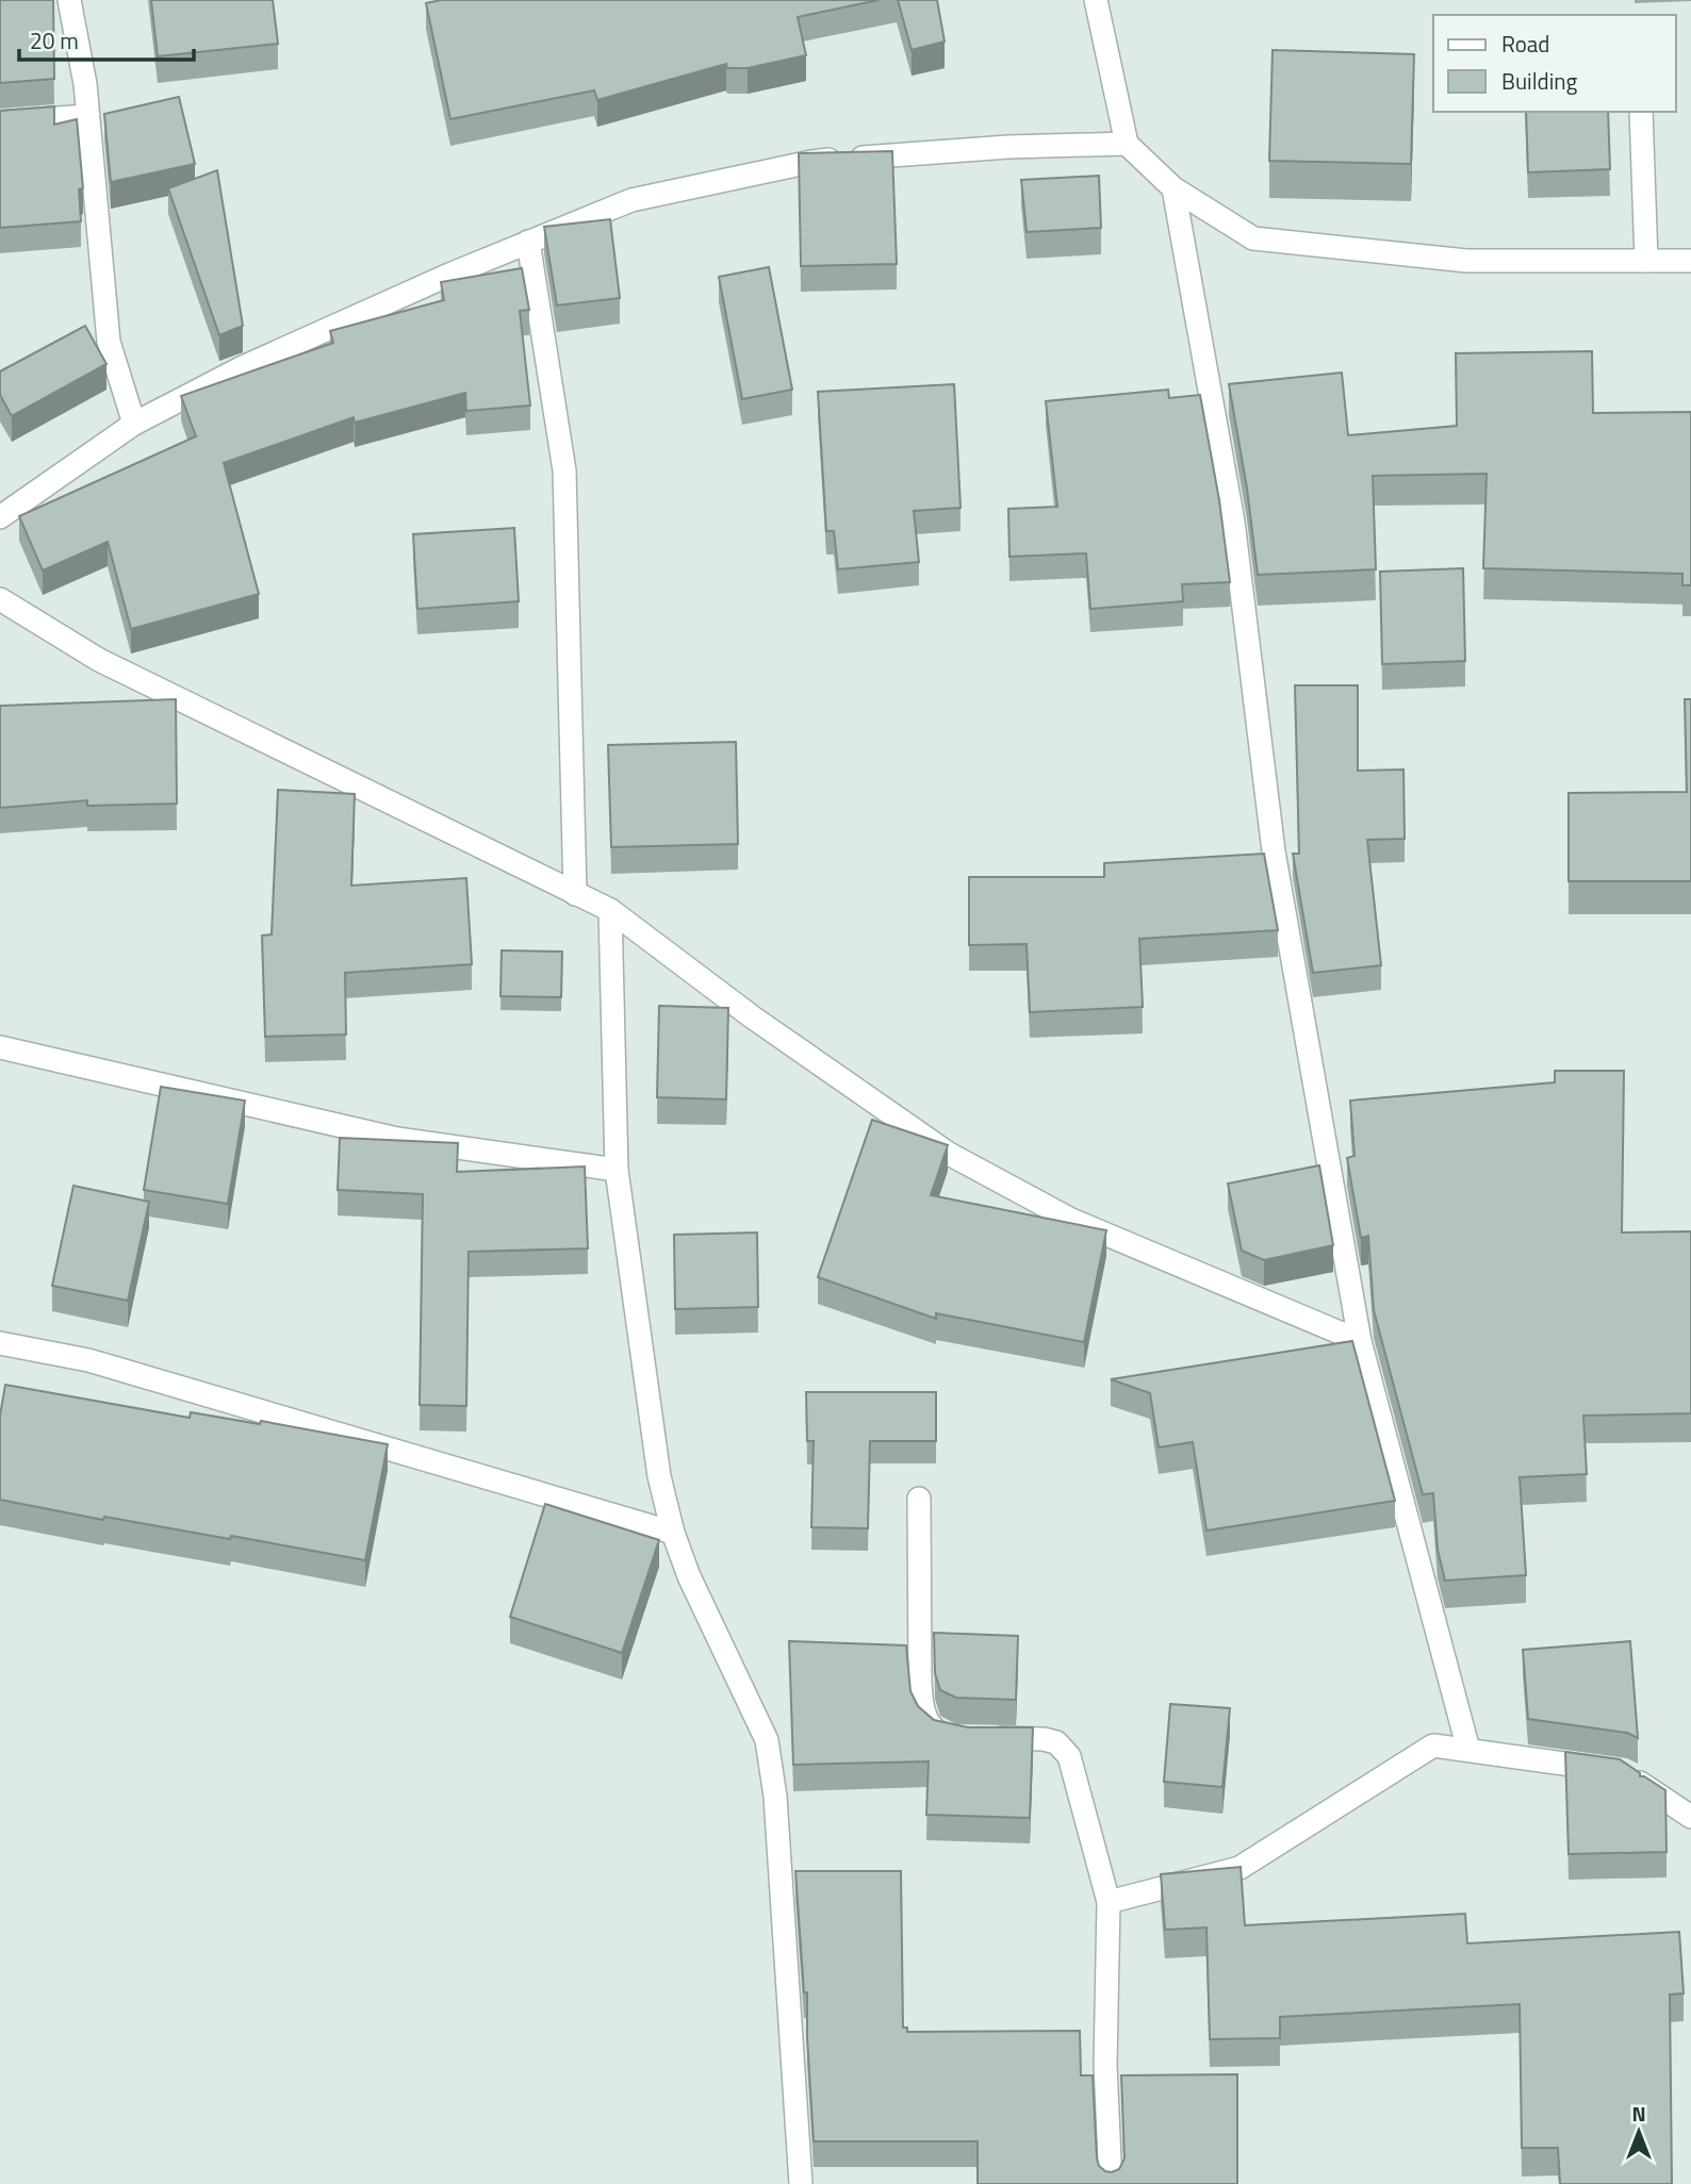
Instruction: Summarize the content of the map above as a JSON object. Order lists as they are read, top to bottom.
{
  "legend": ["Road", "Building"],
  "scale_bar": "20 m",
  "north": "top"
}
